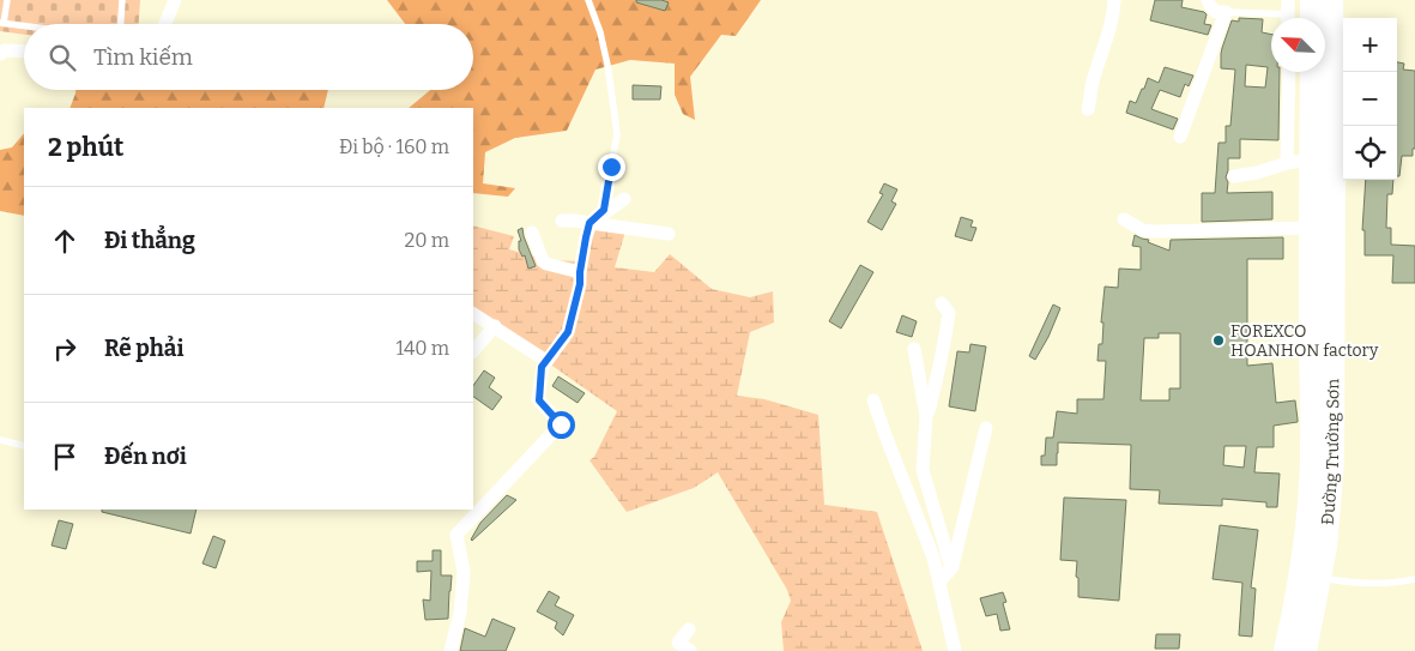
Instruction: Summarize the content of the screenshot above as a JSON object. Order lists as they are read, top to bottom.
{
  "streets": {
    "highway": ["Đường Trường Sơn"]
  },
  "places": ["FOREXCO HOANHON factory"],
  "north": "top left",
  "page": {
    "map_buttons": ["+", "−"],
    "search": "Tìm kiếm",
    "heading": ["2 phút", "Đi bộ · 160 m"],
    "list": [
      ["Đi thẳng", "20 m"],
      ["Rẽ phải", "140 m"],
      "Đến nơi"
    ]
  }
}
